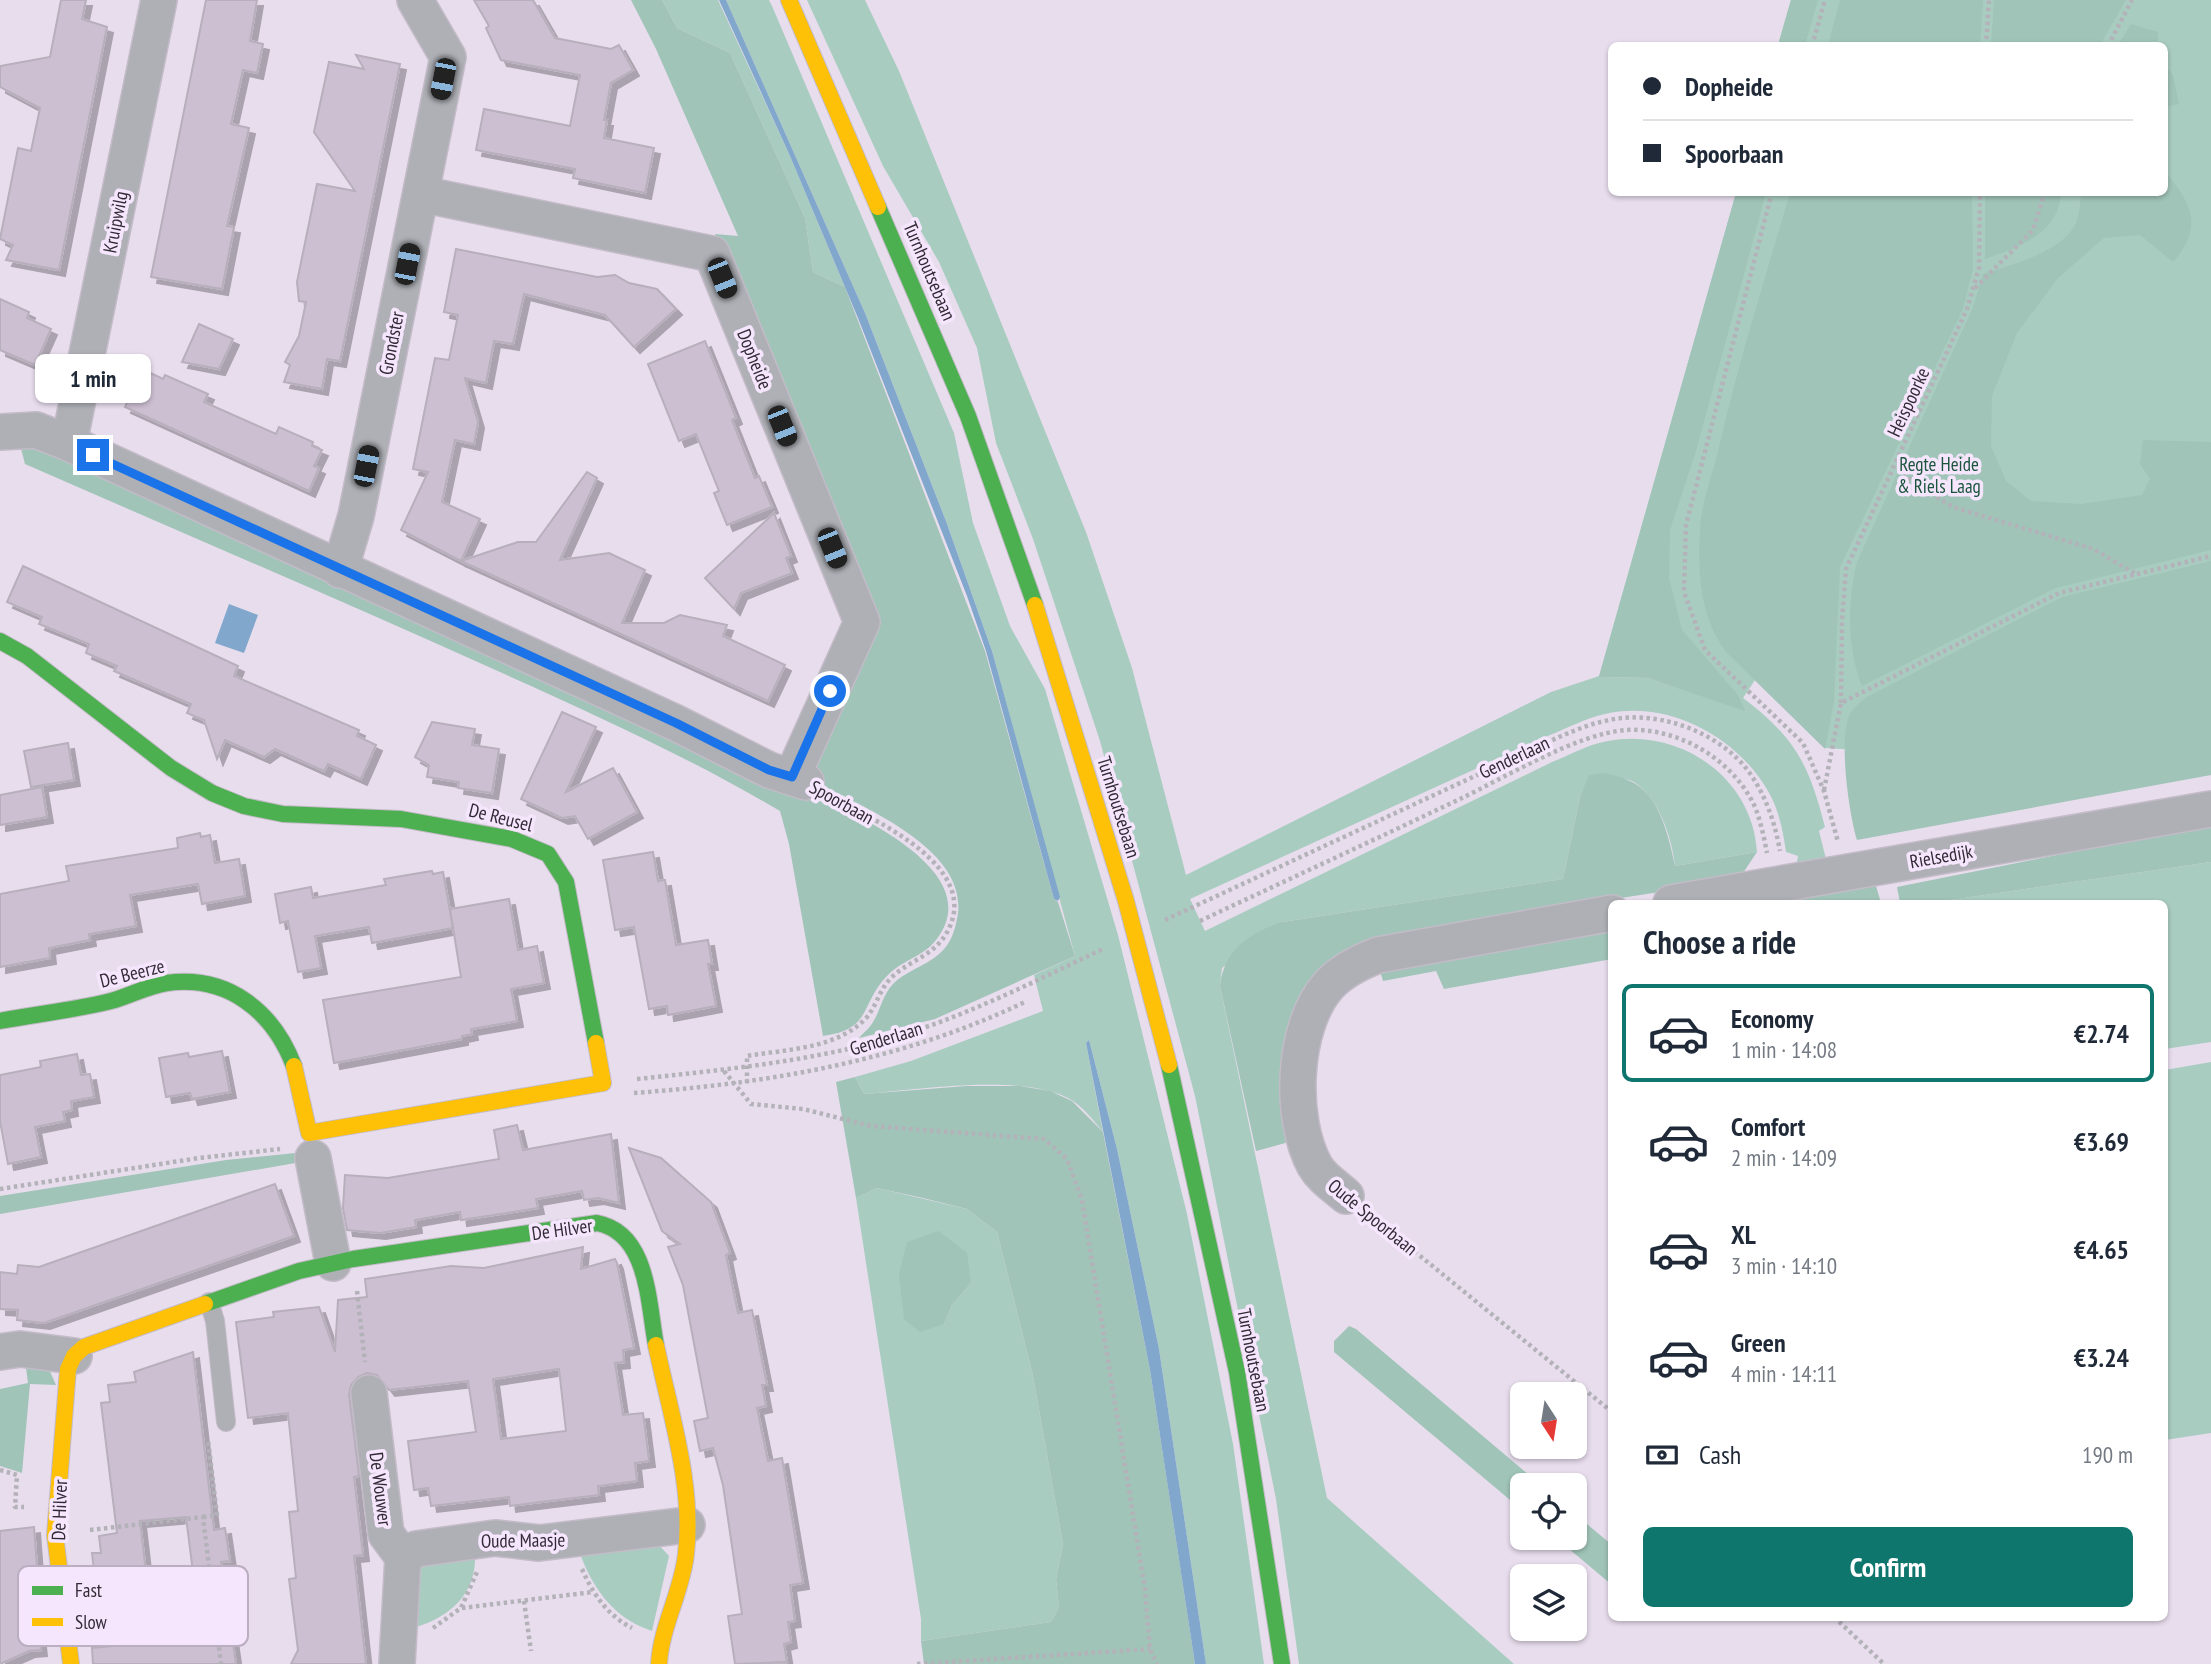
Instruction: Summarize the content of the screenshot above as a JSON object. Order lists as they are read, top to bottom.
{
  "streets": {
    "street": [
      "Kruipwilg",
      "Turnhoutsebaan",
      "Grondster",
      "Dopheide",
      "Spoorbaan",
      "De Reusel",
      "Rielsedijk",
      "De Beerze",
      "Oude Spoorbaan",
      "De Hilver",
      "De Wouwer",
      "Oude Maasje"
    ],
    "path": ["Heispoorke", "Genderlaan"]
  },
  "crossings": [
    ["Kruipwilg", "Spoorbaan"],
    ["Grondster", "Dopheide"],
    ["Grondster", "Spoorbaan"],
    ["Dopheide", "Spoorbaan"],
    ["Genderlaan", "Spoorbaan"],
    ["Genderlaan", "Rielsedijk"],
    ["De Hilver", "Oude Maasje"],
    ["De Wouwer", "Oude Maasje"]
  ],
  "parks": ["Regte Heide & Riels Laag"],
  "legend": ["Fast", "Slow"],
  "north": "bottom",
  "page": {
    "banner": ["Dopheide", "Spoorbaan"],
    "bubble": "1 min",
    "heading": "Choose a ride",
    "list": [
      {
        "name": "Economy",
        "note": "1 min · 14:08",
        "value": "€2.74"
      },
      {
        "name": "Comfort",
        "note": "2 min · 14:09",
        "value": "€3.69"
      },
      {
        "name": "XL",
        "note": "3 min · 14:10",
        "value": "€4.65"
      },
      {
        "name": "Green",
        "note": "4 min · 14:11",
        "value": "€3.24"
      }
    ],
    "pay": ["Cash", "190 m"],
    "buttons": "Confirm"
  }
}
